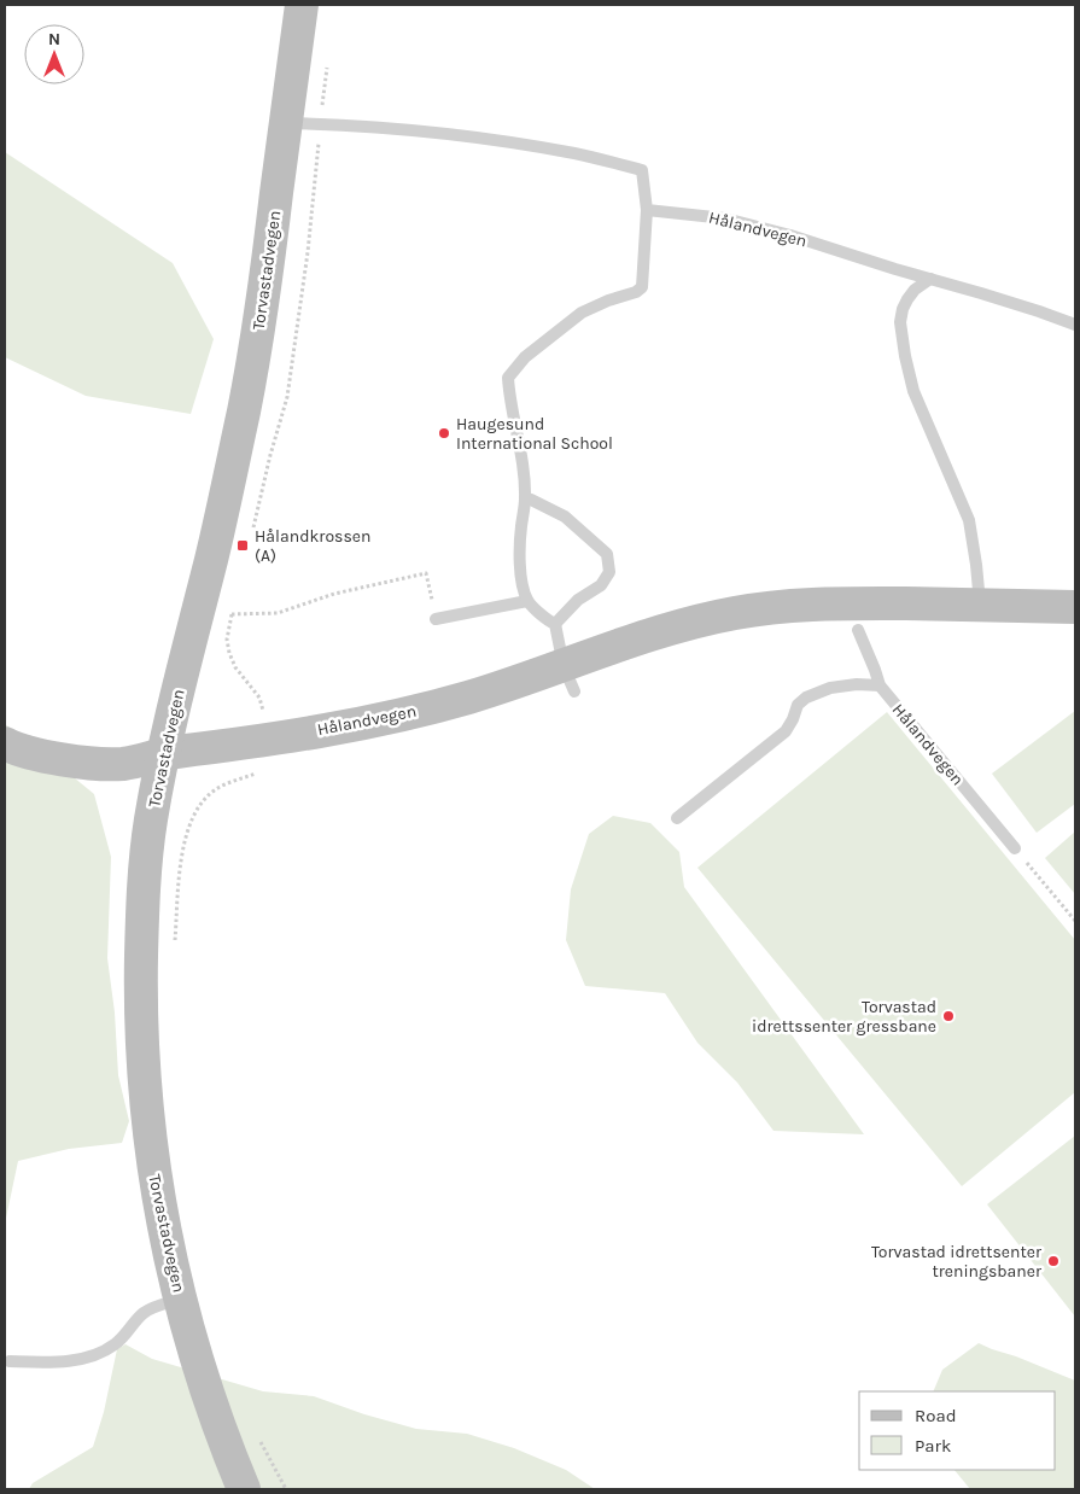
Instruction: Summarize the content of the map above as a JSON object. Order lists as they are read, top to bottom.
{
  "streets": {
    "main road": ["Hålandvegen", "Torvastadvegen"]
  },
  "crossings": [
    ["Hålandvegen", "Torvastadvegen"]
  ],
  "places": {
    "other": ["Haugesund International School", "Torvastad idrettssenter gressbane", "Torvastad idrettsenter treningsbaner"],
    "transit": ["Hålandkrossen (A)"]
  },
  "legend": ["Road", "Park"],
  "north": "top"
}
